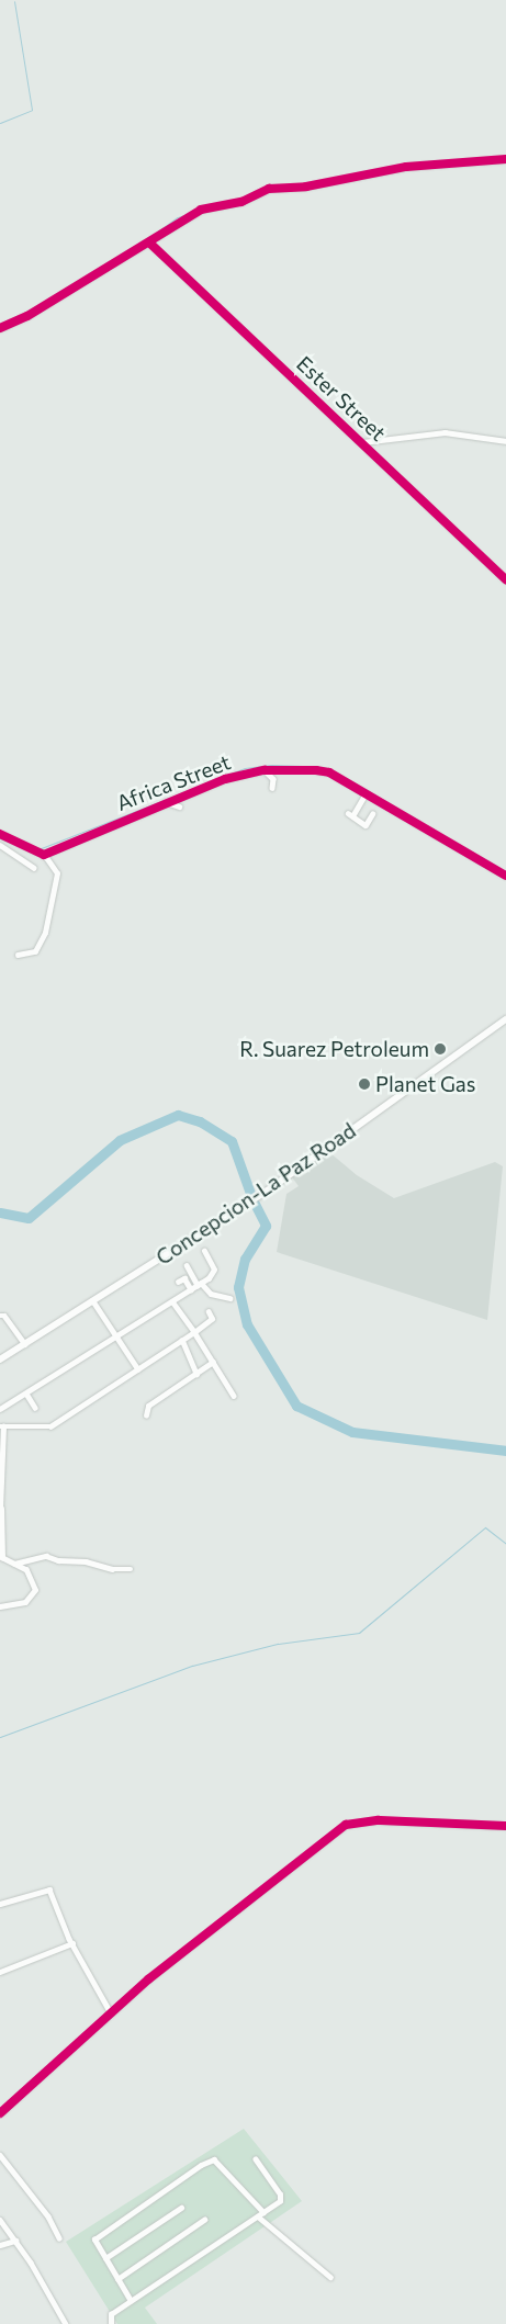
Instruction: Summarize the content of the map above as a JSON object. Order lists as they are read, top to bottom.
{
  "streets": {
    "main road": ["Concepcion-La Paz Road"],
    "street": ["Ester Street", "Africa Street"]
  },
  "places": ["R. Suarez Petroleum", "Planet Gas"]
}
